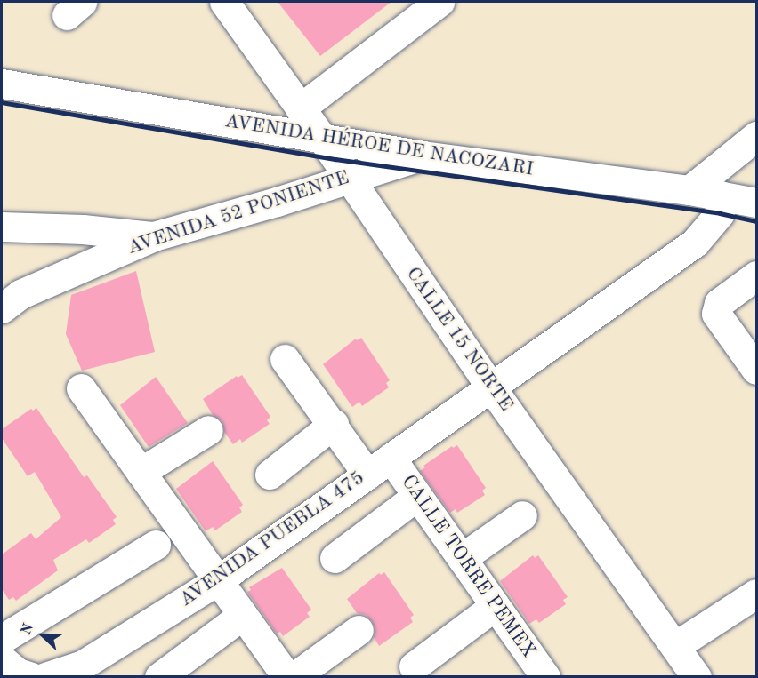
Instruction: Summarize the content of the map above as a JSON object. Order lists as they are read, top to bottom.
{
  "streets": {
    "street": [
      "AVENIDA HÉROE DE NACOZARI",
      "AVENIDA 52 PONIENTE",
      "CALLE 15 NORTE",
      "AVENIDA PUEBLA 475",
      "CALLE TORRE PEMEX"
    ]
  },
  "crossings": [
    ["AVENIDA HÉROE DE NACOZARI", "AVENIDA 52 PONIENTE"],
    ["AVENIDA HÉROE DE NACOZARI", "CALLE 15 NORTE"],
    ["AVENIDA HÉROE DE NACOZARI", "AVENIDA PUEBLA 475"],
    ["AVENIDA 52 PONIENTE", "CALLE 15 NORTE"],
    ["CALLE 15 NORTE", "AVENIDA PUEBLA 475"],
    ["AVENIDA PUEBLA 475", "CALLE TORRE PEMEX"]
  ],
  "north": "left"
}
